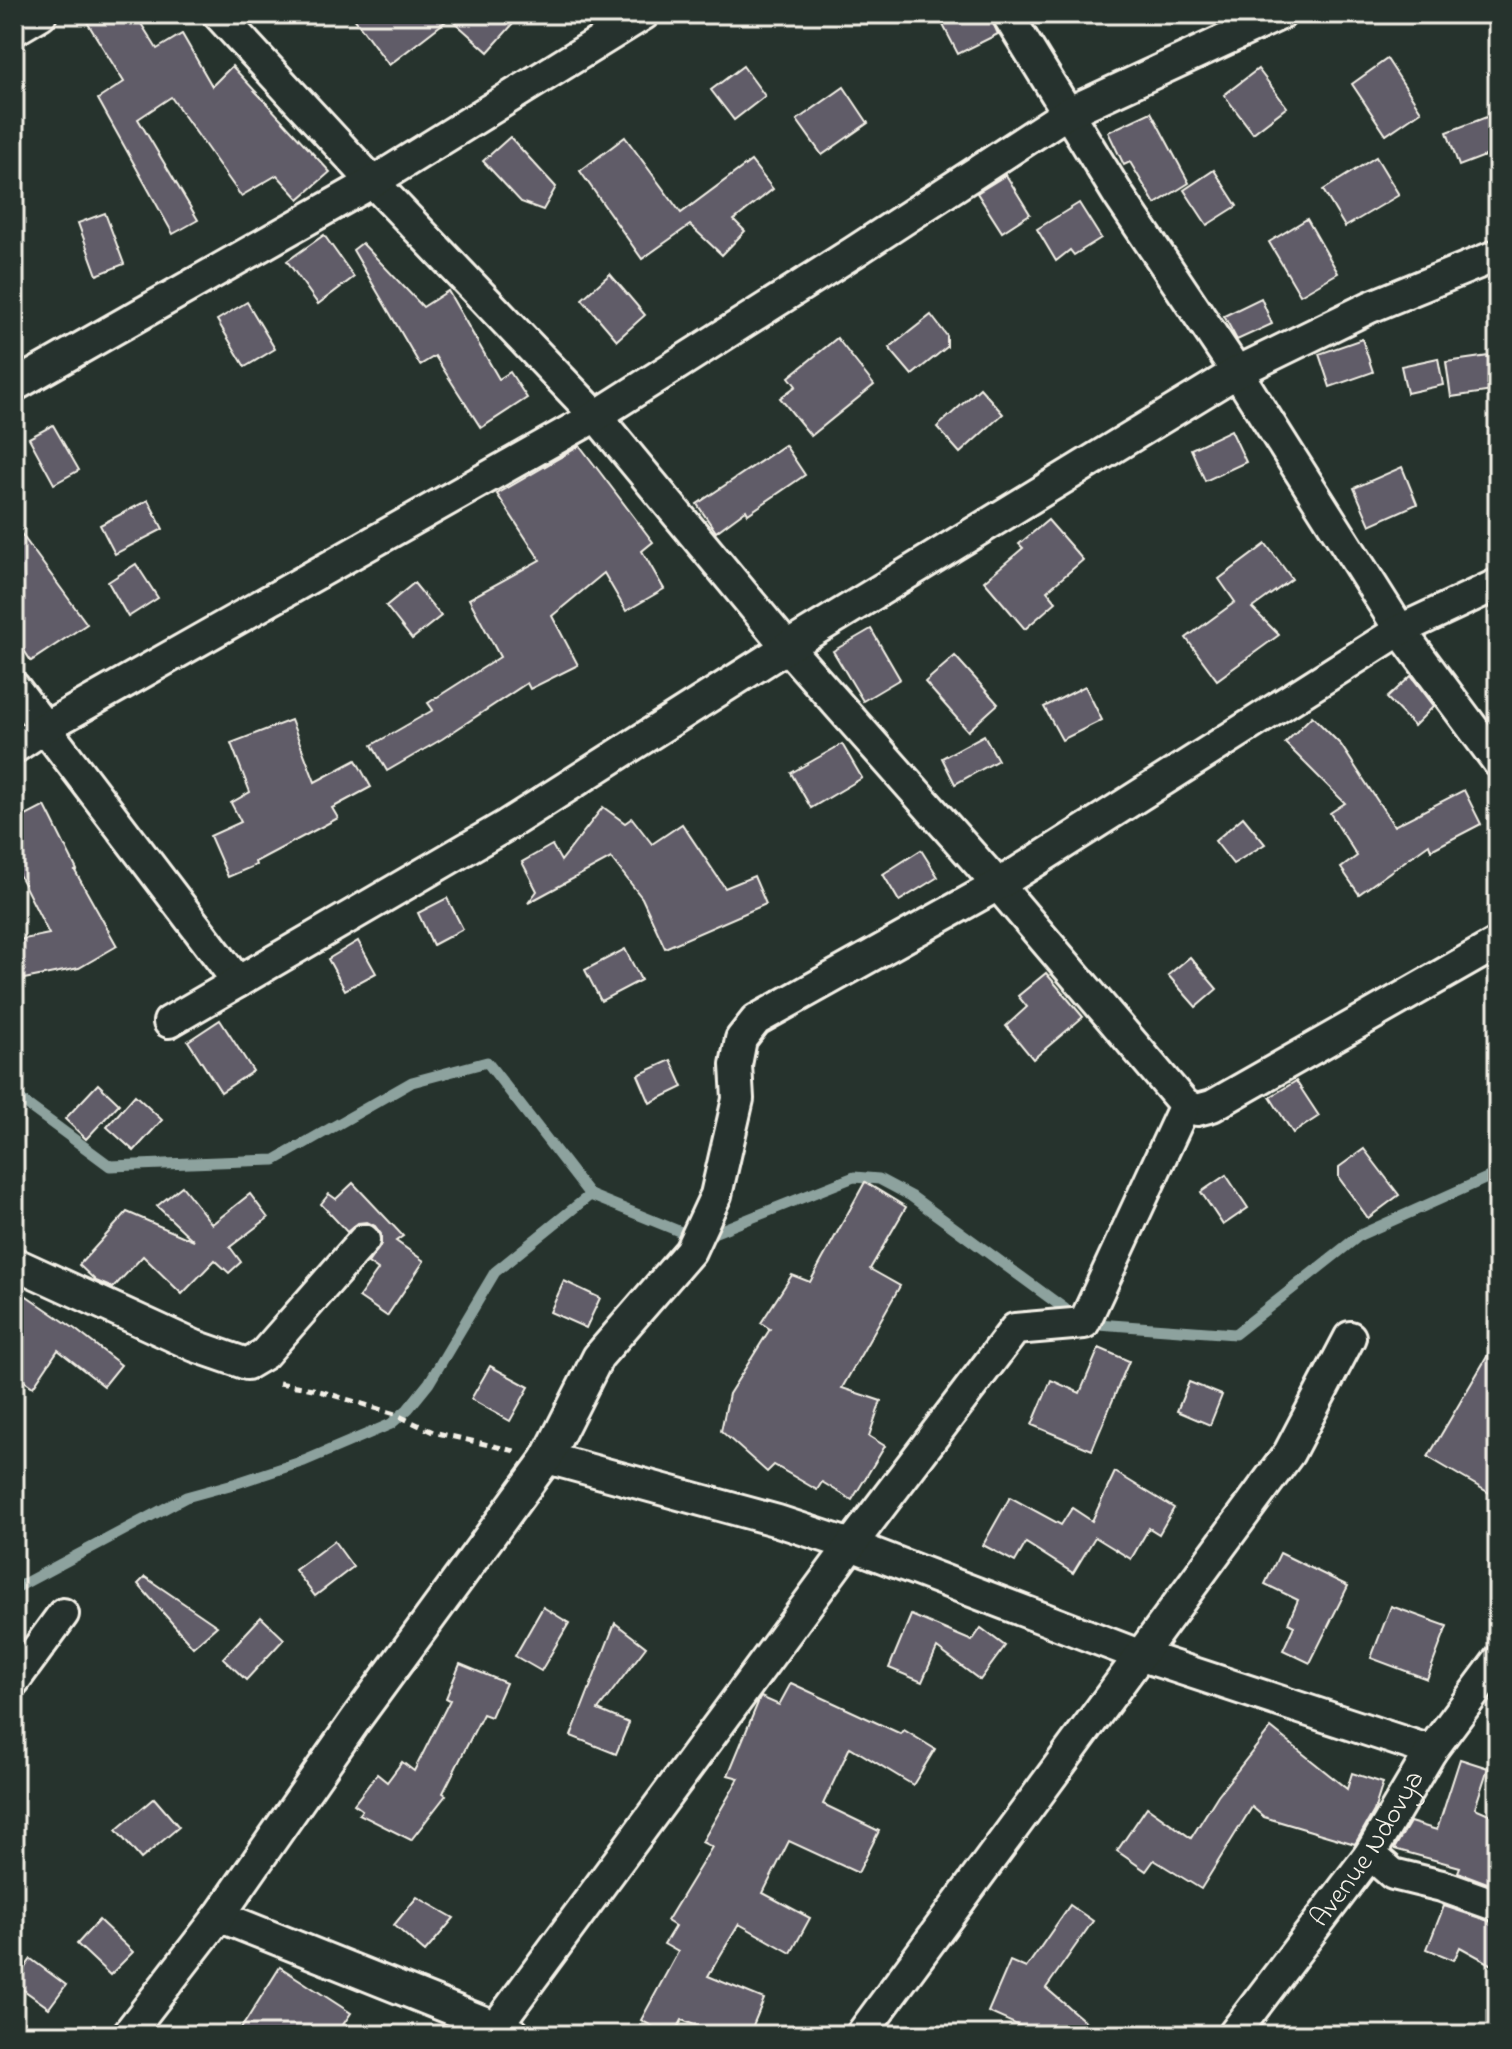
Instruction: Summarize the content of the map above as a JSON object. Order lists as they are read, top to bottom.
{
  "streets": {
    "street": ["Avenue Ndovya"]
  }
}
